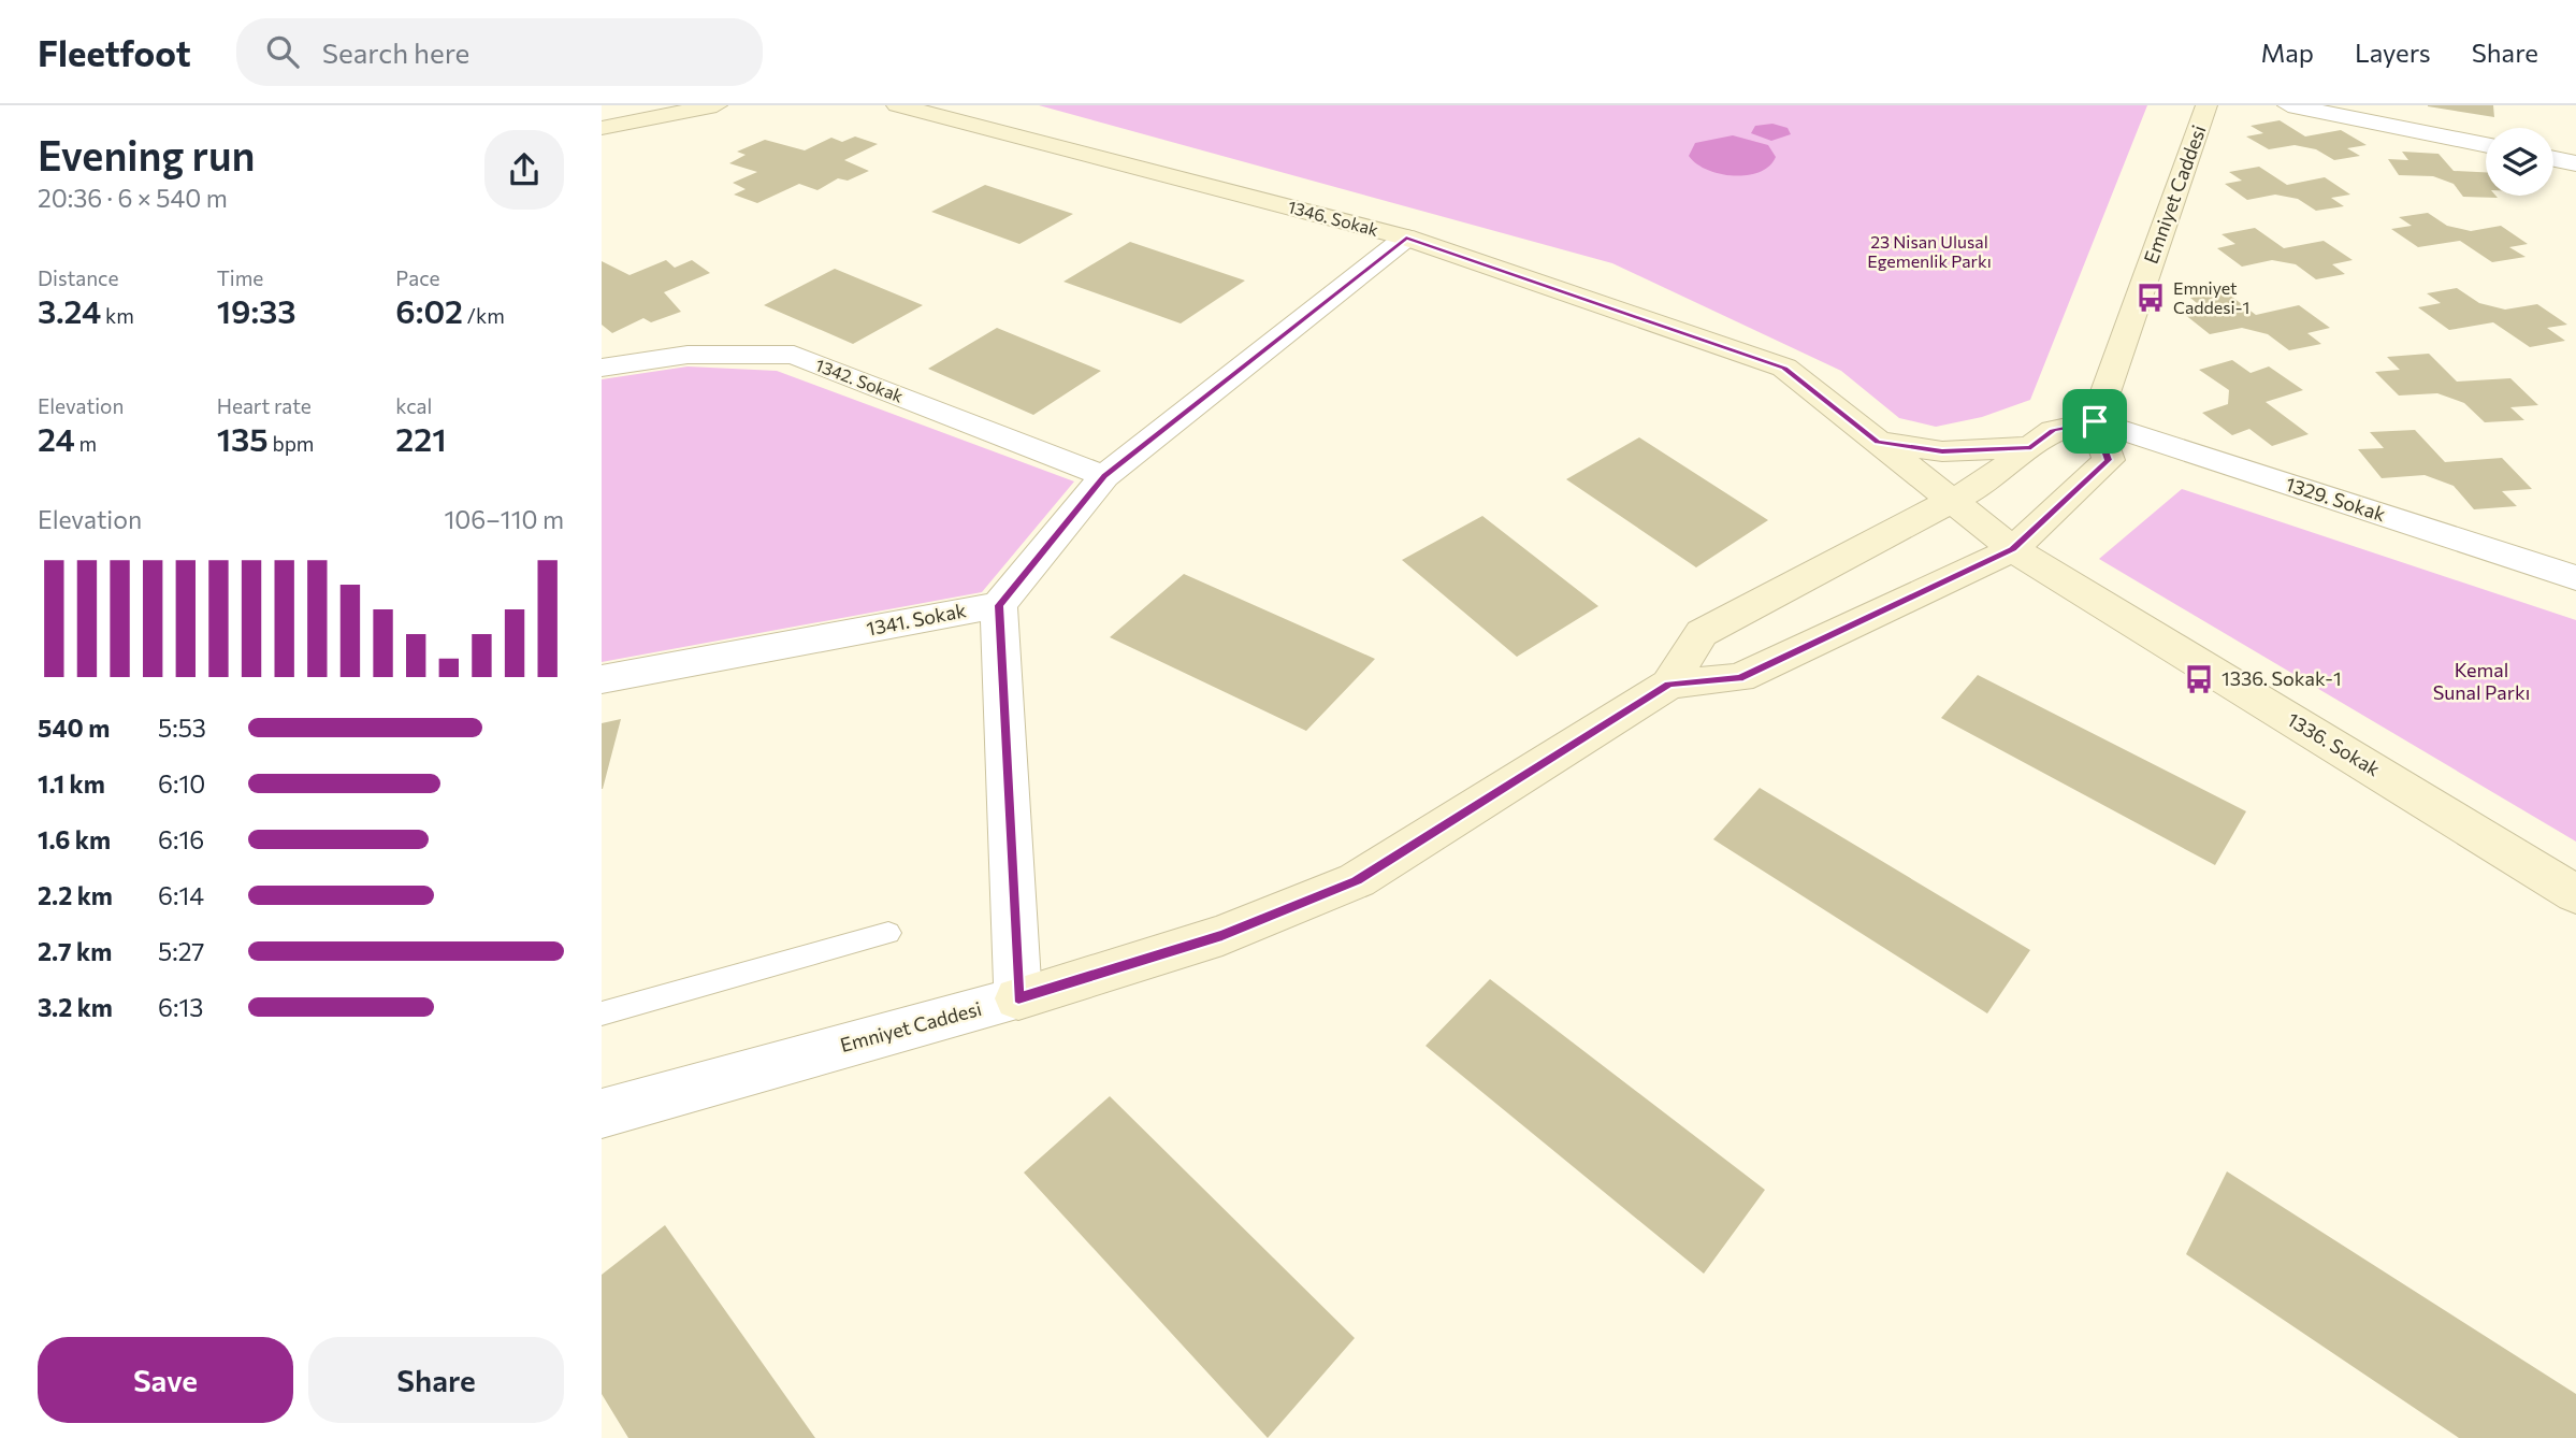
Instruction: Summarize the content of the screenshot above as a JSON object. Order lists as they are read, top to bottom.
{
  "streets": {
    "street": [
      "Emniyet Caddesi",
      "1346. Sokak",
      "1342. Sokak",
      "1329. Sokak",
      "1341. Sokak",
      "1336. Sokak"
    ]
  },
  "crossings": [
    ["Emniyet Caddesi", "1346. Sokak"],
    ["Emniyet Caddesi", "1329. Sokak"],
    ["Emniyet Caddesi", "1336. Sokak"],
    ["1346. Sokak", "1336. Sokak"]
  ],
  "parks": ["23 Nisan Ulusal Egemenlik Parkı", "Kemal Sunal Parkı"],
  "places": {
    "bus stop": ["Emniyet Caddesi-1", "1336. Sokak-1"]
  },
  "page": {
    "header": "Fleetfoot",
    "search": "Search here",
    "nav": ["Map", "Layers", "Share"],
    "heading": ["Evening run", "20:36 · 6 × 540 m"],
    "stats": [
      ["Distance", "3.24 km"],
      ["Time", "19:33"],
      ["Pace", "6:02 /km"],
      ["Elevation", "24 m"],
      ["Heart rate", "135 bpm"],
      ["kcal", "221"]
    ],
    "chart": ["Elevation", "106–110 m"],
    "list": [
      {
        "name": "540 m",
        "note": "5:53"
      },
      {
        "name": "1.1 km",
        "note": "6:10"
      },
      {
        "name": "1.6 km",
        "note": "6:16"
      },
      {
        "name": "2.2 km",
        "note": "6:14"
      },
      {
        "name": "2.7 km",
        "note": "5:27"
      },
      {
        "name": "3.2 km",
        "note": "6:13"
      }
    ],
    "buttons": ["Save", "Share"]
  }
}
